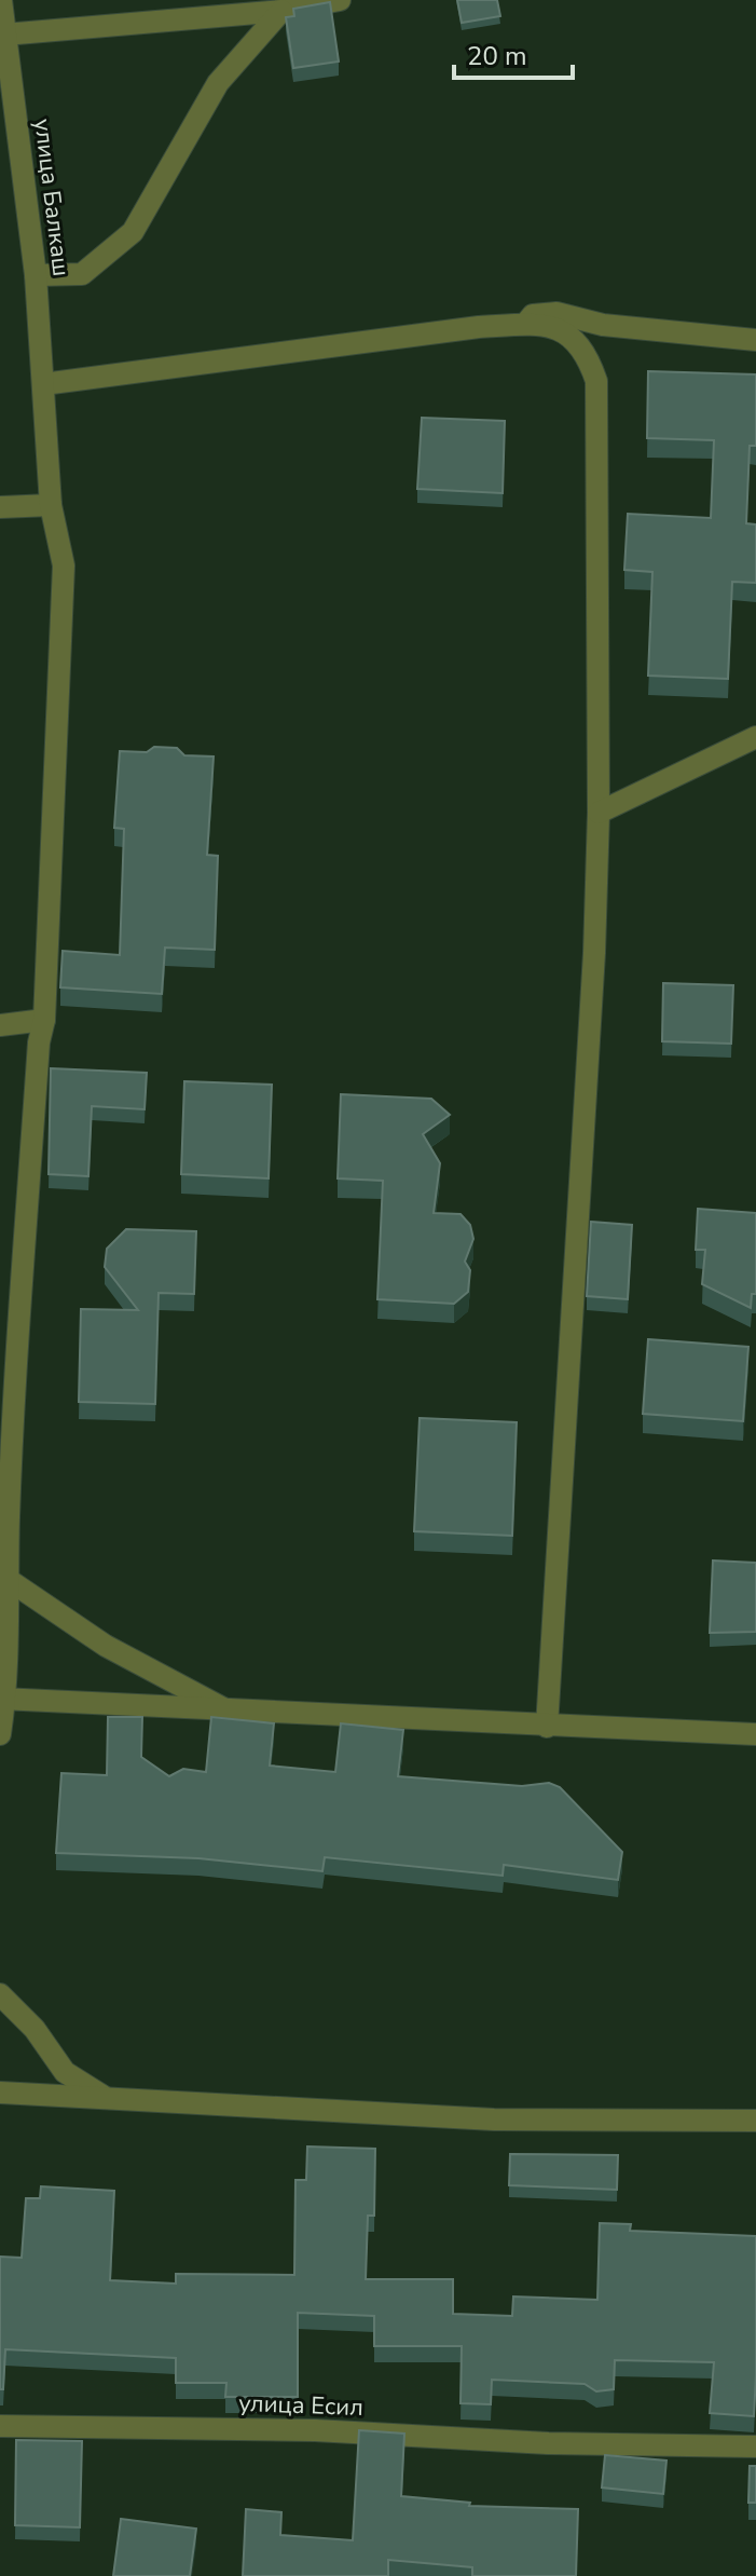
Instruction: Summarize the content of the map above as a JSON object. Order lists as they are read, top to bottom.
{
  "streets": {
    "street": ["улица Балкаш", "улица Есил"]
  },
  "scale_bar": "20 m"
}
